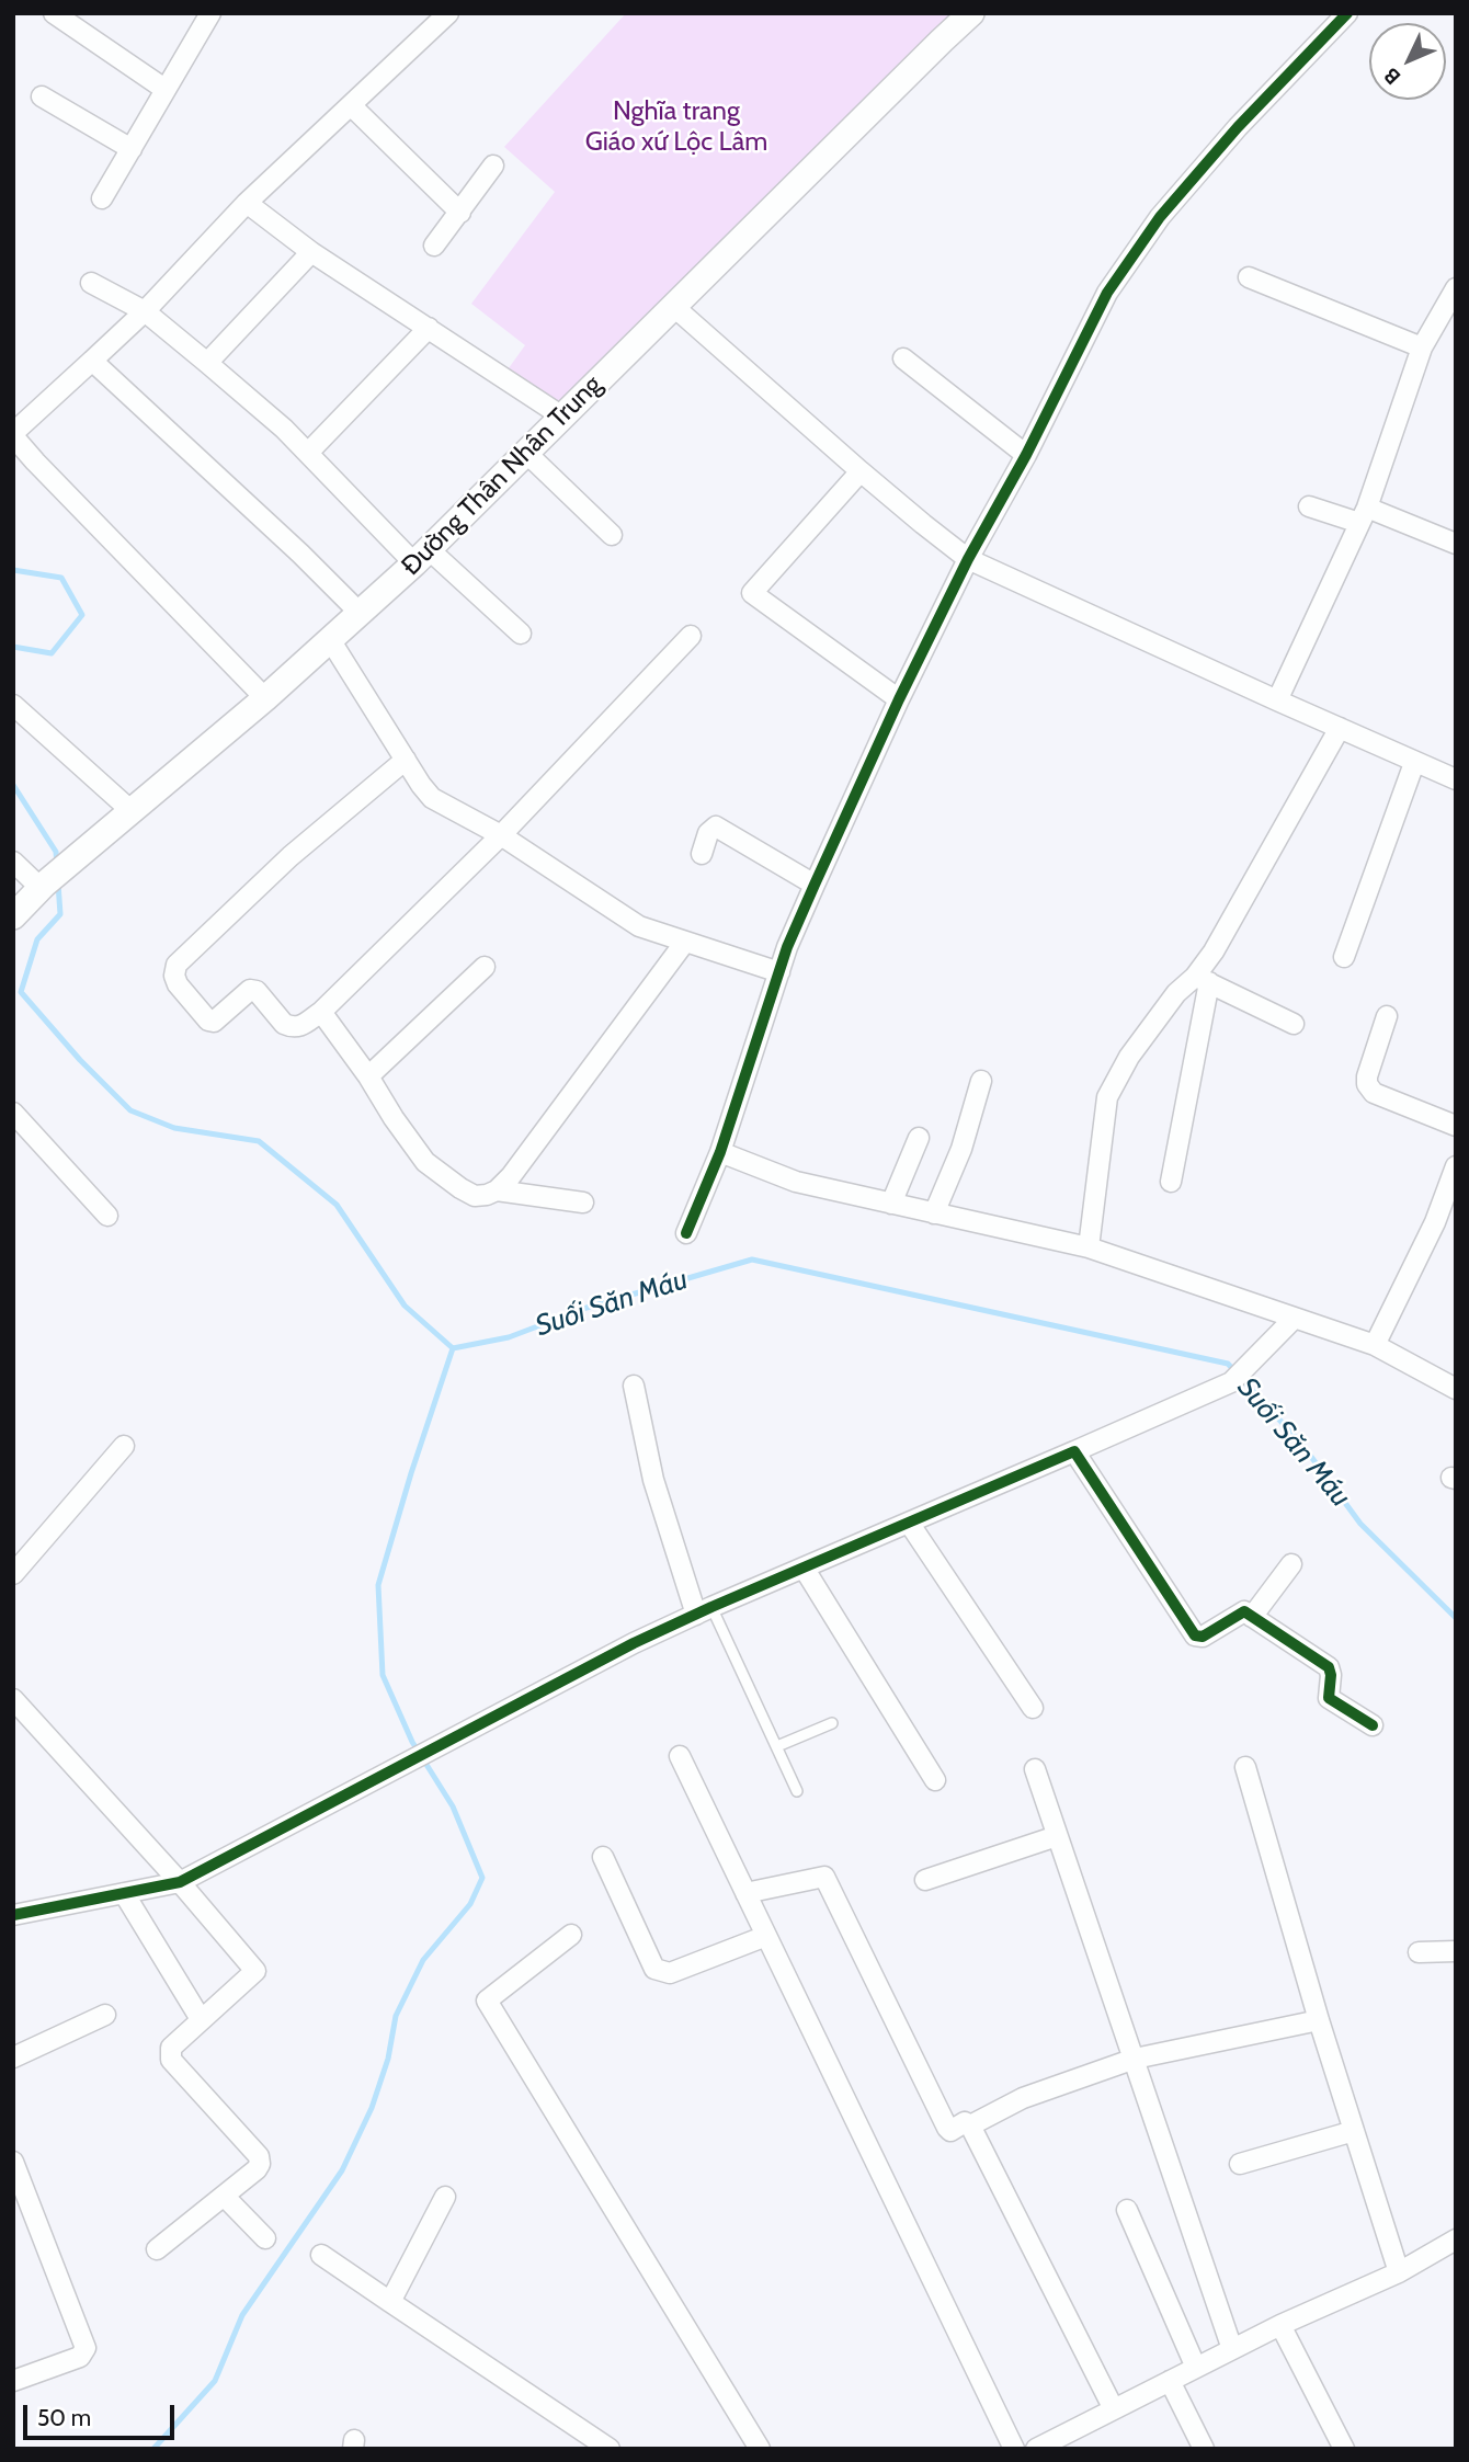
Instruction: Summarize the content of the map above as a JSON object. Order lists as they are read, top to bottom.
{
  "streets": {
    "street": ["Đường Thân Nhân Trung"]
  },
  "water": ["Suối Săn Máu"],
  "parks": ["Nghĩa trang Giáo xứ Lộc Lâm"],
  "scale_bar": "50 m",
  "north": "bottom left"
}
